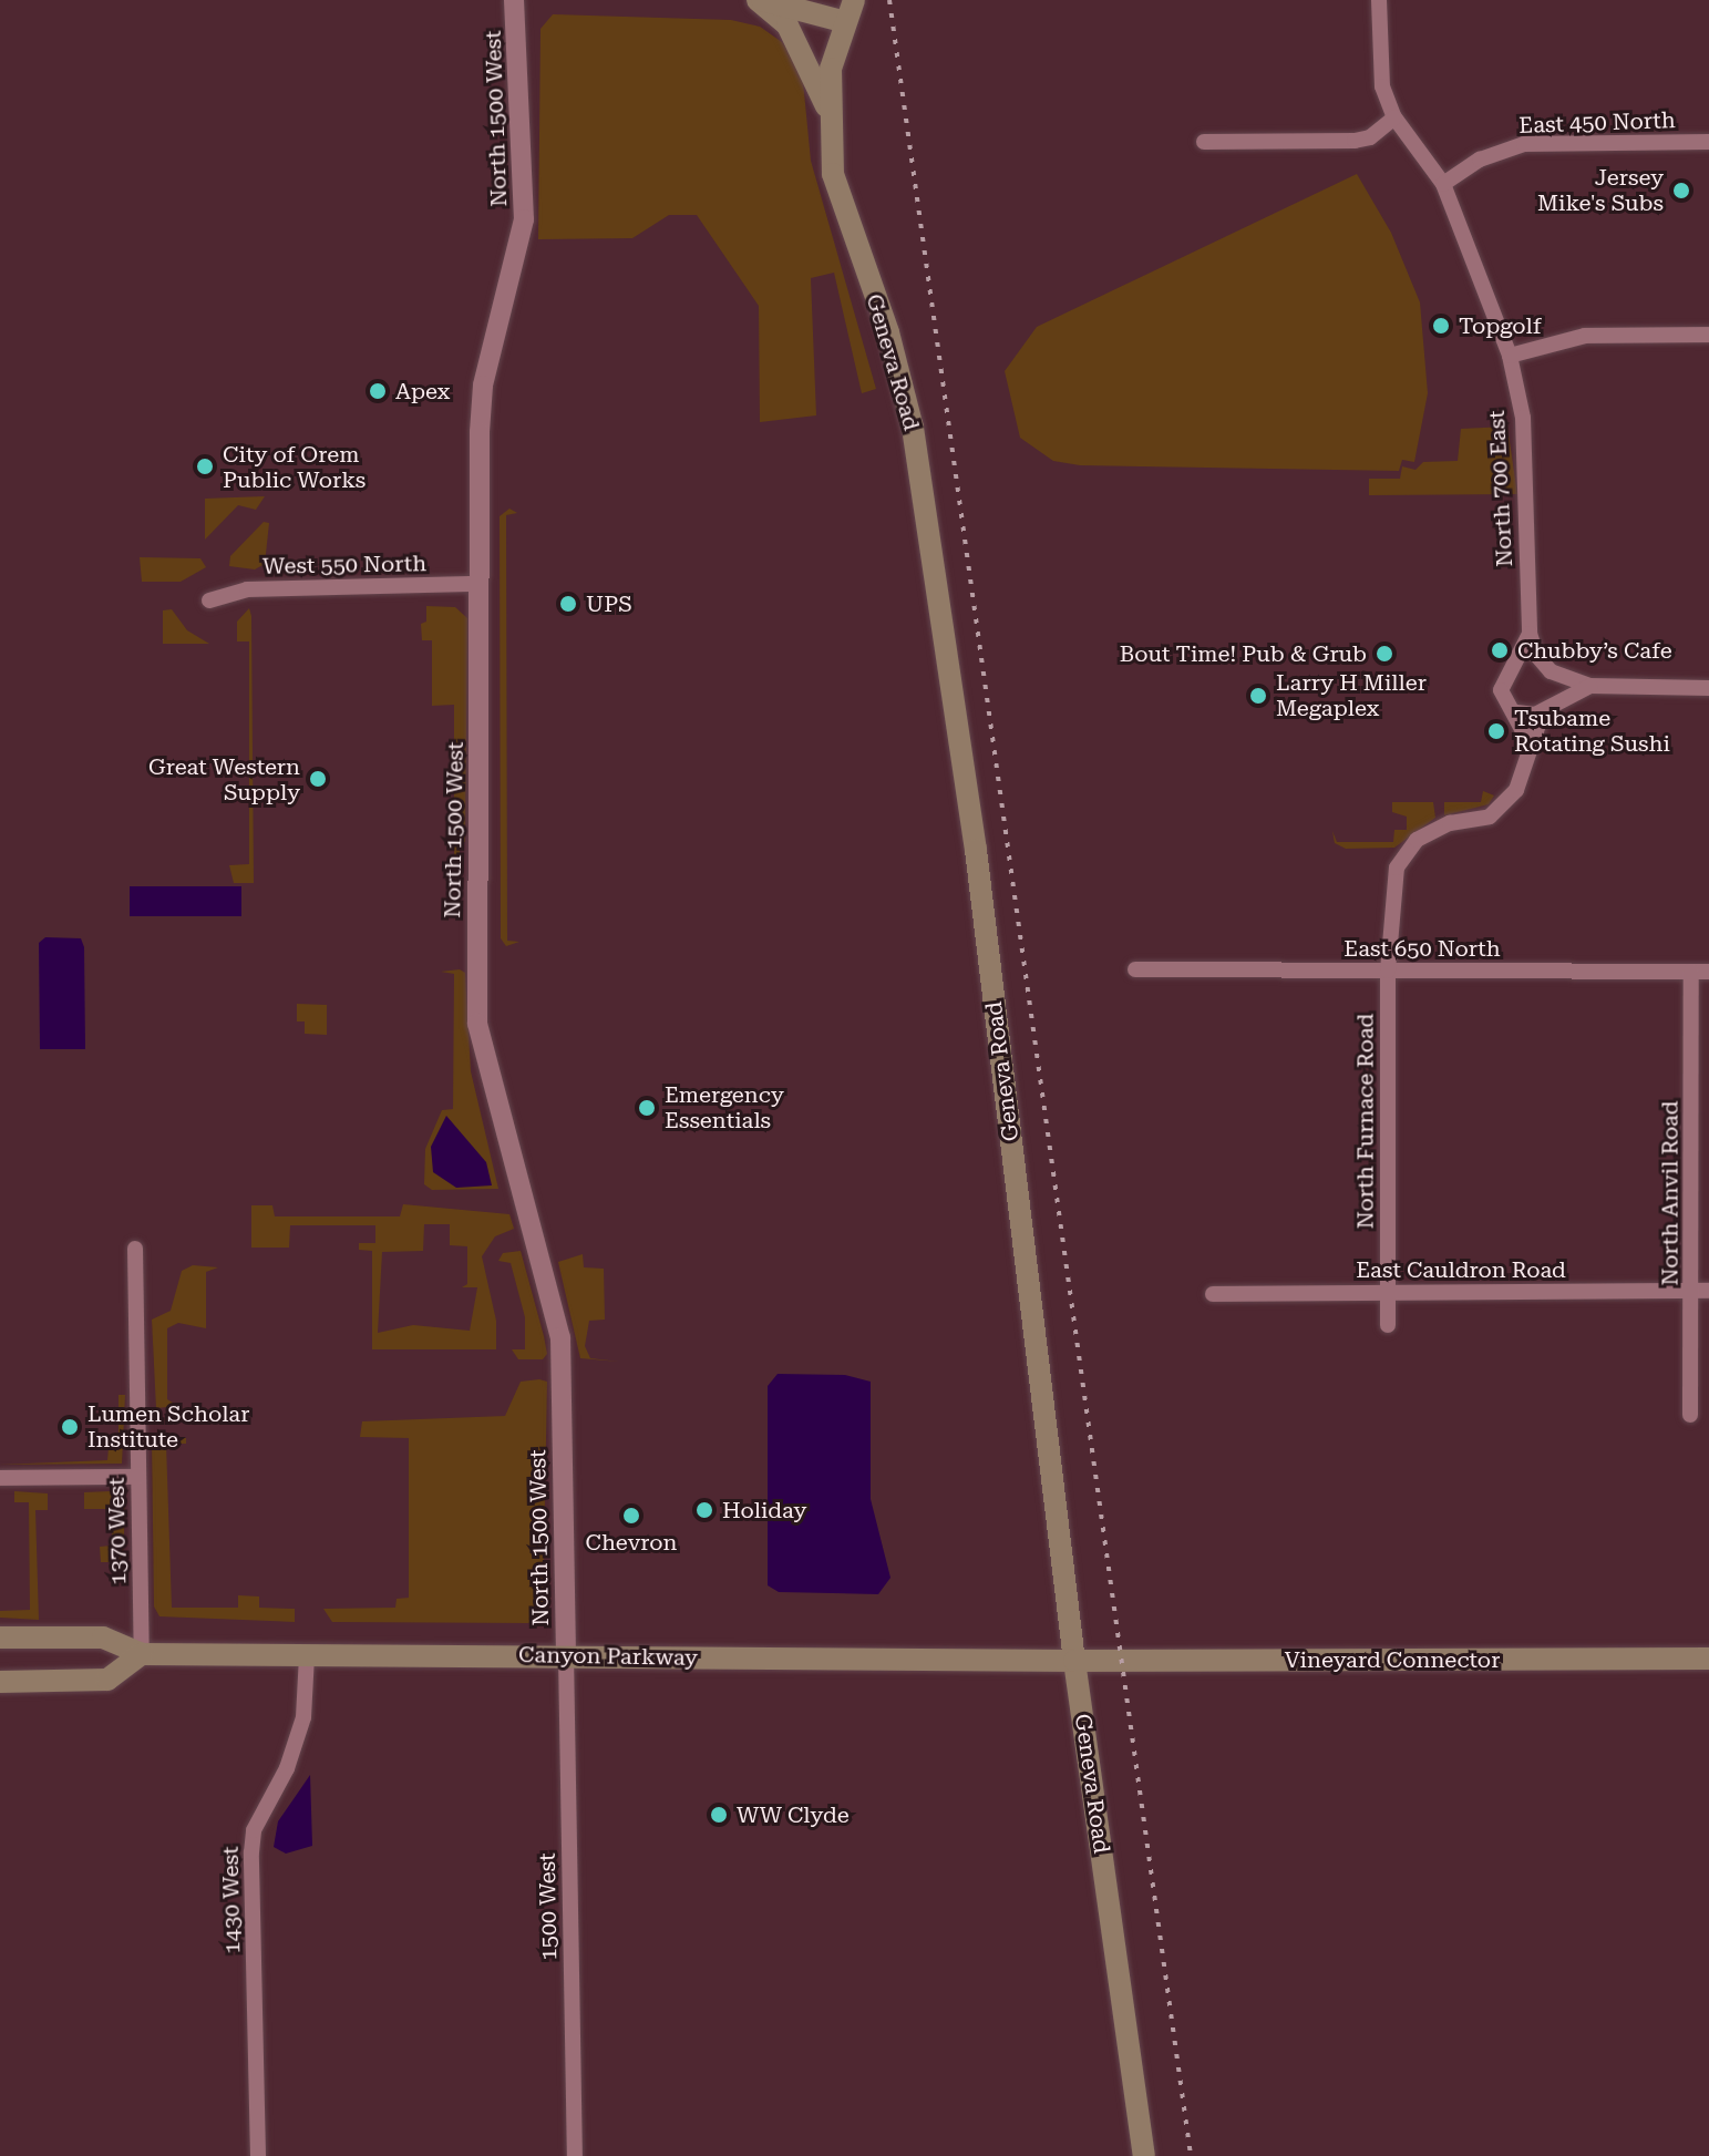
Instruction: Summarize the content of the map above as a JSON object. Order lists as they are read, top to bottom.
{
  "streets": {
    "main road": ["Geneva Road", "Canyon Parkway", "Vineyard Connector"],
    "street": [
      "North 1500 West",
      "East 450 North",
      "North 700 East",
      "West 550 North",
      "East 650 North",
      "North Furnace Road",
      "North Anvil Road",
      "East Cauldron Road",
      "1370 West",
      "1430 West",
      "1500 West"
    ]
  },
  "crossings": [
    ["North 1500 West", "West 550 North"],
    ["North 1500 West", "Canyon Parkway"],
    ["North 1500 West", "1500 West"],
    ["East 450 North", "North 700 East"],
    ["Geneva Road", "Canyon Parkway"],
    ["Geneva Road", "Vineyard Connector"],
    ["East 650 North", "North Furnace Road"],
    ["East 650 North", "North Anvil Road"],
    ["North Furnace Road", "East Cauldron Road"],
    ["North Anvil Road", "East Cauldron Road"],
    ["1370 West", "Canyon Parkway"],
    ["Canyon Parkway", "Vineyard Connector"],
    ["Canyon Parkway", "1430 West"],
    ["Canyon Parkway", "1500 West"]
  ],
  "places": [
    "Jersey Mike's Subs",
    "Topgolf",
    "Apex",
    "City of Orem Public Works",
    "UPS",
    "Chubby’s Cafe",
    "Bout Time! Pub & Grub",
    "Larry H Miller Megaplex",
    "Tsubame Rotating Sushi",
    "Great Western Supply",
    "Emergency Essentials",
    "Lumen Scholar Institute",
    "Holiday",
    "Chevron",
    "WW Clyde"
  ]
}
